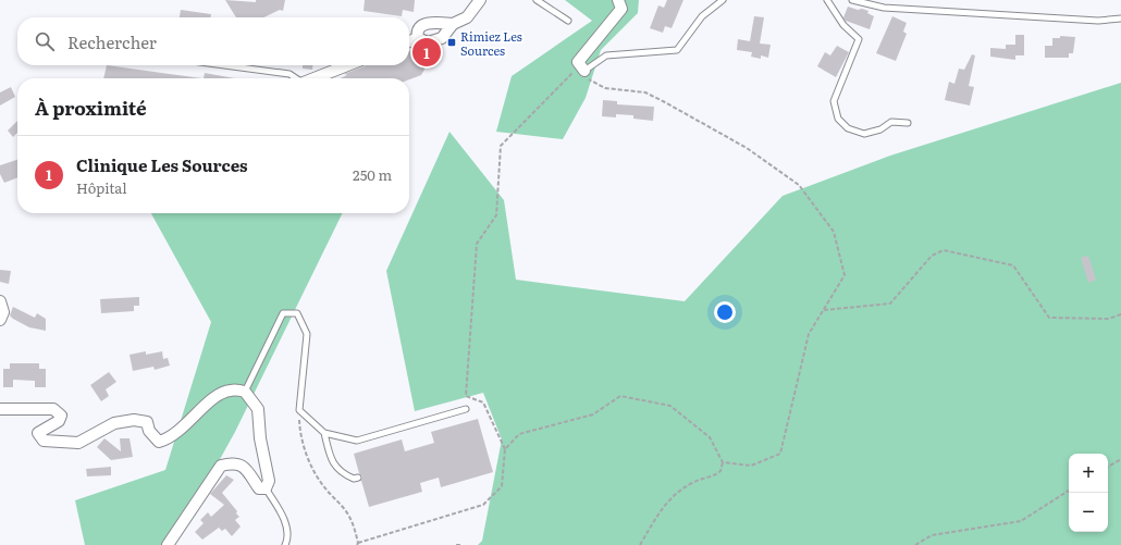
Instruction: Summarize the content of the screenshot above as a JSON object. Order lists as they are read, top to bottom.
{
  "places": {
    "transit": ["Rimiez Les Sources"]
  },
  "page": {
    "search": "Rechercher",
    "pins": "1",
    "heading": "À proximité",
    "list": [
      {
        "mark": "1",
        "name": "Clinique Les Sources",
        "note": "Hôpital",
        "value": "250 m"
      }
    ],
    "map_buttons": ["+", "−"]
  }
}
